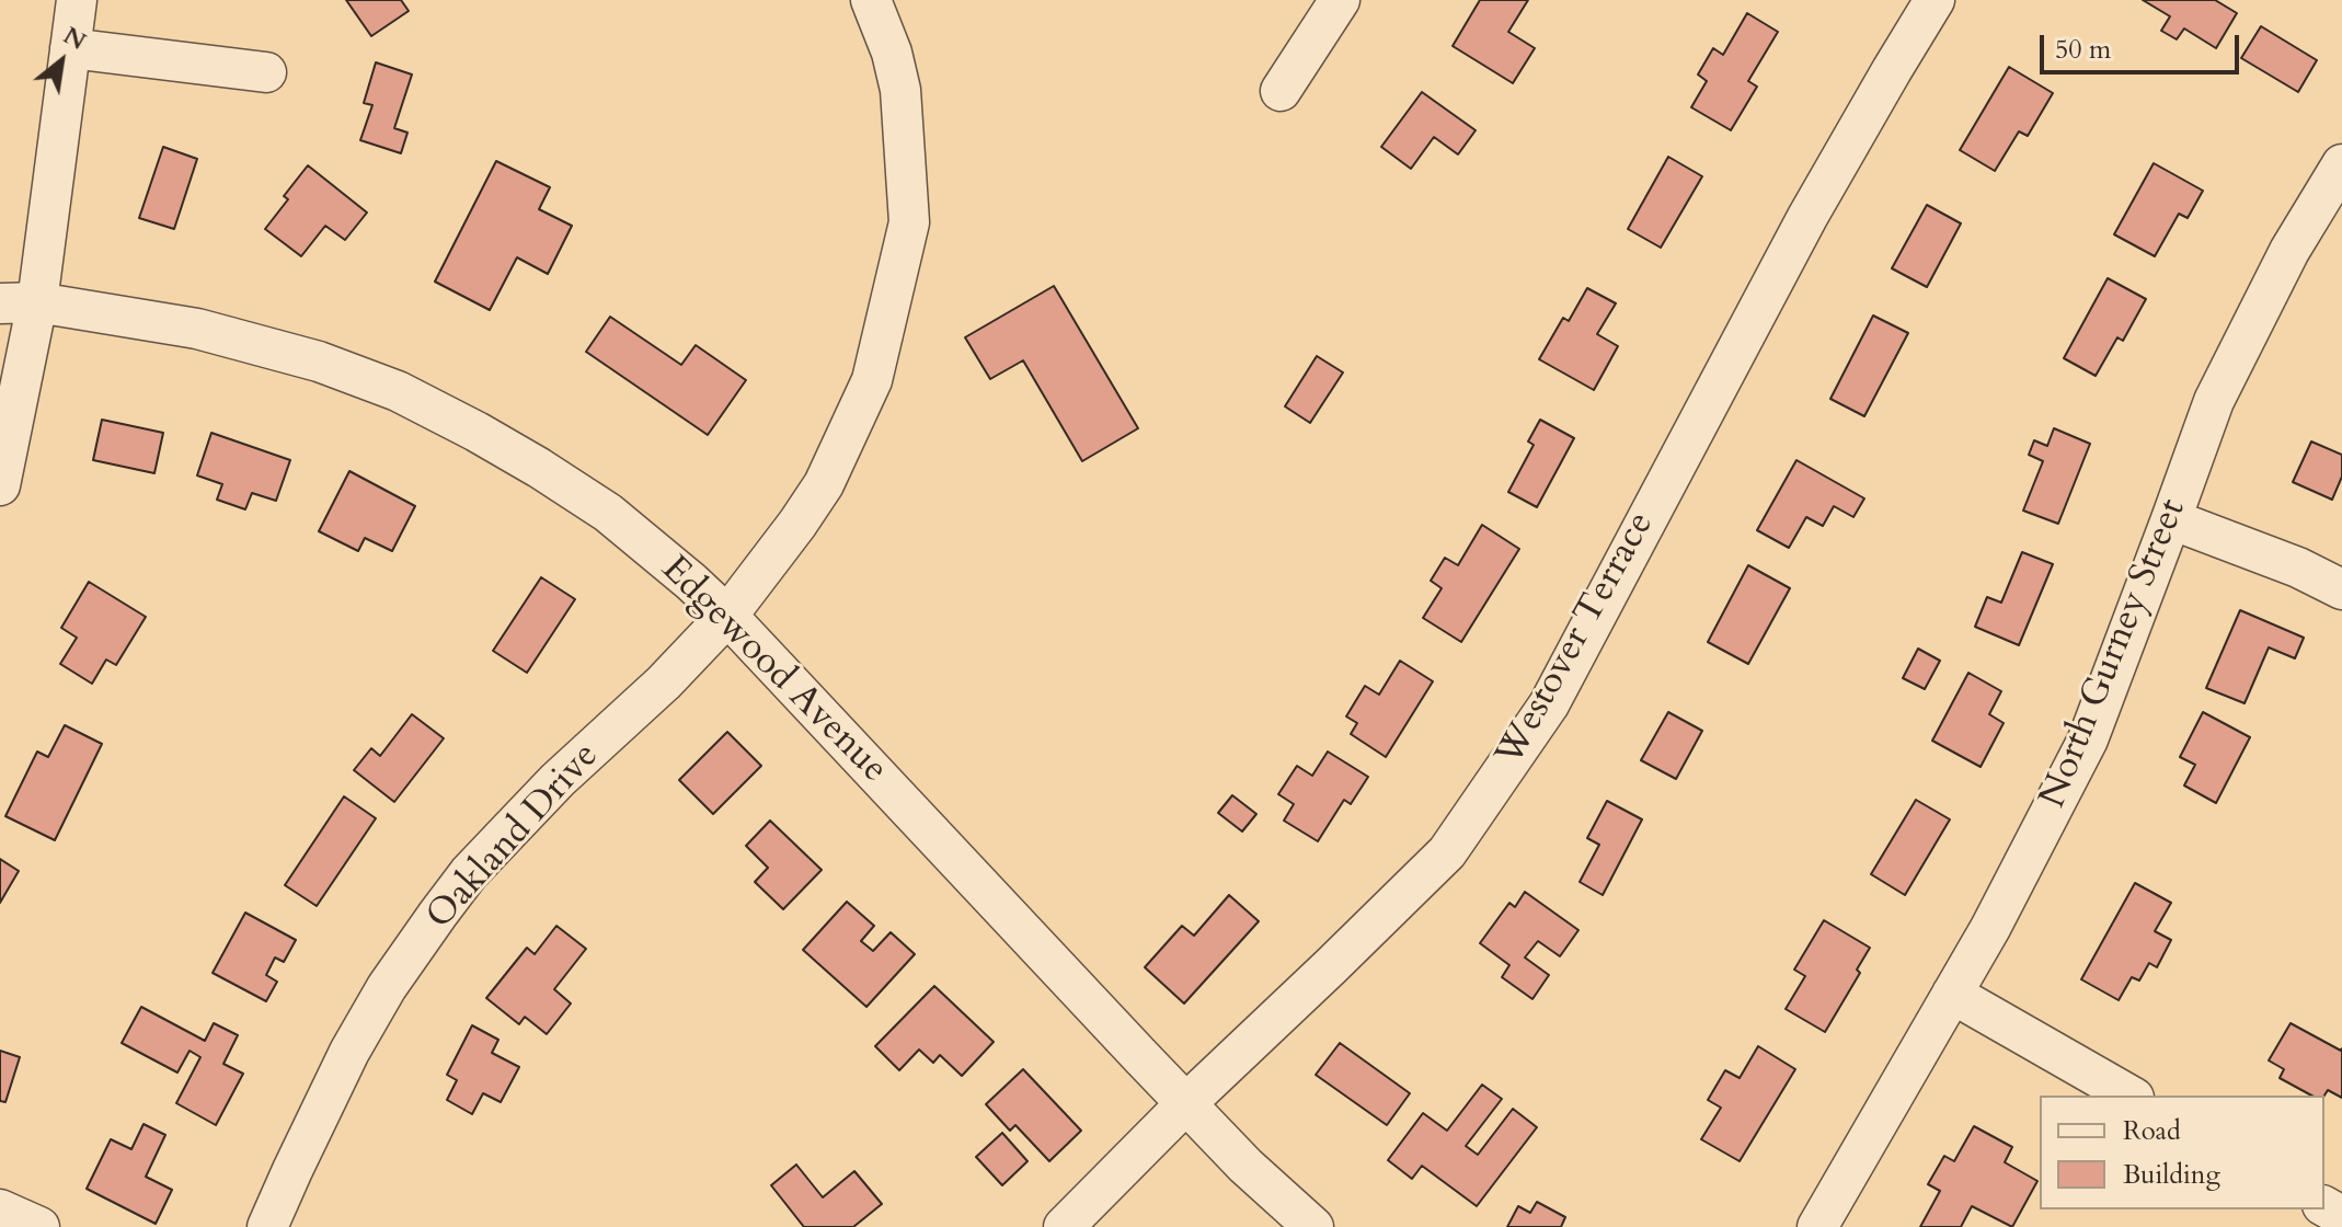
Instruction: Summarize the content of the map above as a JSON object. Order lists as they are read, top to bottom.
{
  "streets": {
    "street": [
      "Westover Terrace",
      "North Gurney Street",
      "Edgewood Avenue",
      "Oakland Drive"
    ]
  },
  "crossings": [
    ["Westover Terrace", "Edgewood Avenue"],
    ["Edgewood Avenue", "Oakland Drive"]
  ],
  "legend": ["Road", "Building"],
  "scale_bar": "50 m",
  "north": "top right"
}
